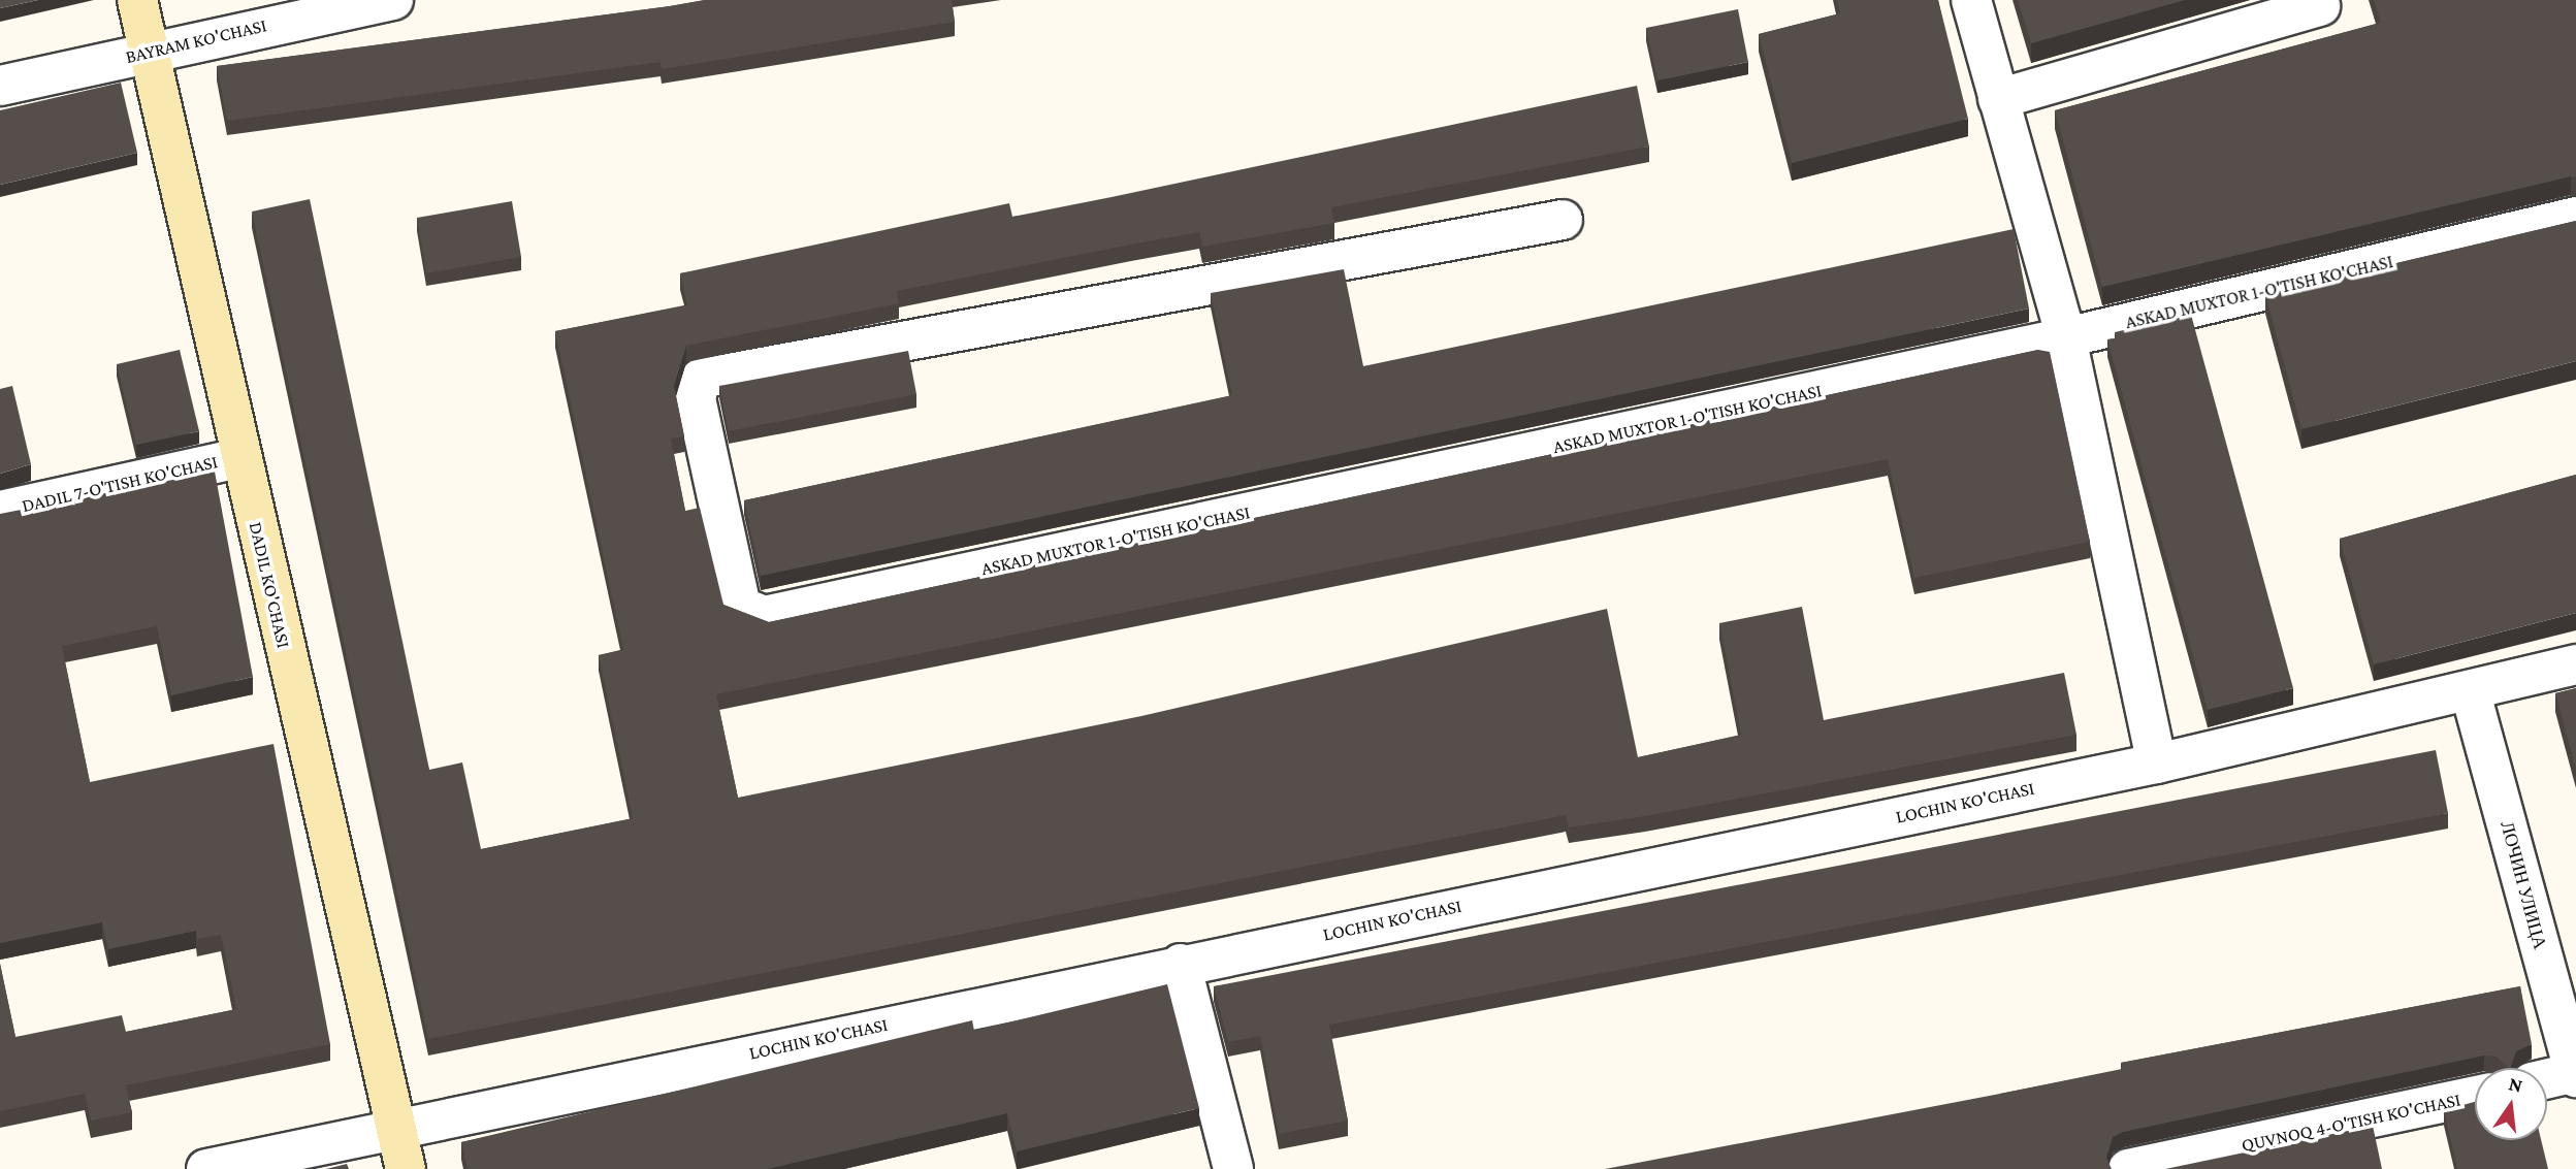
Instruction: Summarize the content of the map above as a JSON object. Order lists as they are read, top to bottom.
{
  "streets": {
    "street": [
      "BAYRAM KO'CHASI",
      "ASKAD MUXTOR 1-O'TISH KO'CHASI",
      "DADIL 7-O'TISH KO'CHASI",
      "DADIL KO'CHASI",
      "LOCHIN KO'CHASI",
      "ЛОЧИН УЛИЦА",
      "QUVNOQ 4-O'TISH KO'CHASI"
    ]
  },
  "crossings": [
    ["BAYRAM KO'CHASI", "DADIL KO'CHASI"],
    ["DADIL 7-O'TISH KO'CHASI", "DADIL KO'CHASI"],
    ["DADIL KO'CHASI", "LOCHIN KO'CHASI"],
    ["LOCHIN KO'CHASI", "ЛОЧИН УЛИЦА"]
  ],
  "north": "top"
}
